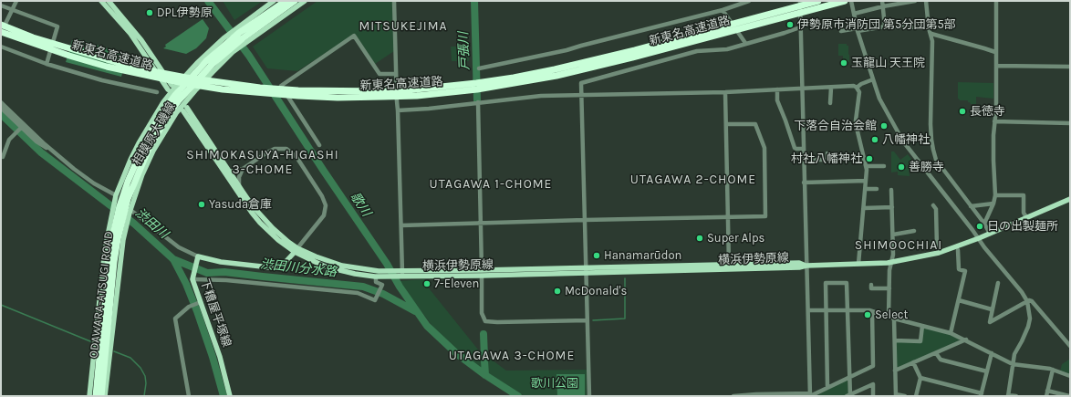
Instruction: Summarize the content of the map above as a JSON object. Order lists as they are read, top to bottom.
{
  "streets": {
    "highway": ["新東名高速道路", "ODAWARA-ATSUGI ROAD"],
    "main road": ["相模原大磯線", "横浜伊勢原線", "下糟屋平塚線"]
  },
  "crossings": [
    ["相模原大磯線", "ODAWARA-ATSUGI ROAD"],
    ["横浜伊勢原線", "下糟屋平塚線"]
  ],
  "districts": [
    "MITSUKEJIMA",
    "SHIMOKASUYA-HIGASHI 3-CHOME",
    "UTAGAWA 2-CHOME",
    "UTAGAWA 1-CHOME",
    "SHIMOOCHIAI",
    "UTAGAWA 3-CHOME"
  ],
  "water": [
    "戸張川",
    "歌川",
    "渋田川",
    "渋田川分水路"
  ],
  "parks": ["歌川公園"],
  "places": [
    "DPL伊勢原",
    "伊勢原市消防団 第5分団第5部",
    "玉龍山 天王院",
    "長徳寺",
    "下落合自治会館",
    "八幡神社",
    "村社八幡神社",
    "善勝寺",
    "Yasuda倉庫",
    "日の出製麺所",
    "Super Alps",
    "Hanamarūdon",
    "7-Eleven",
    "McDonald's",
    "Select"
  ]
}
